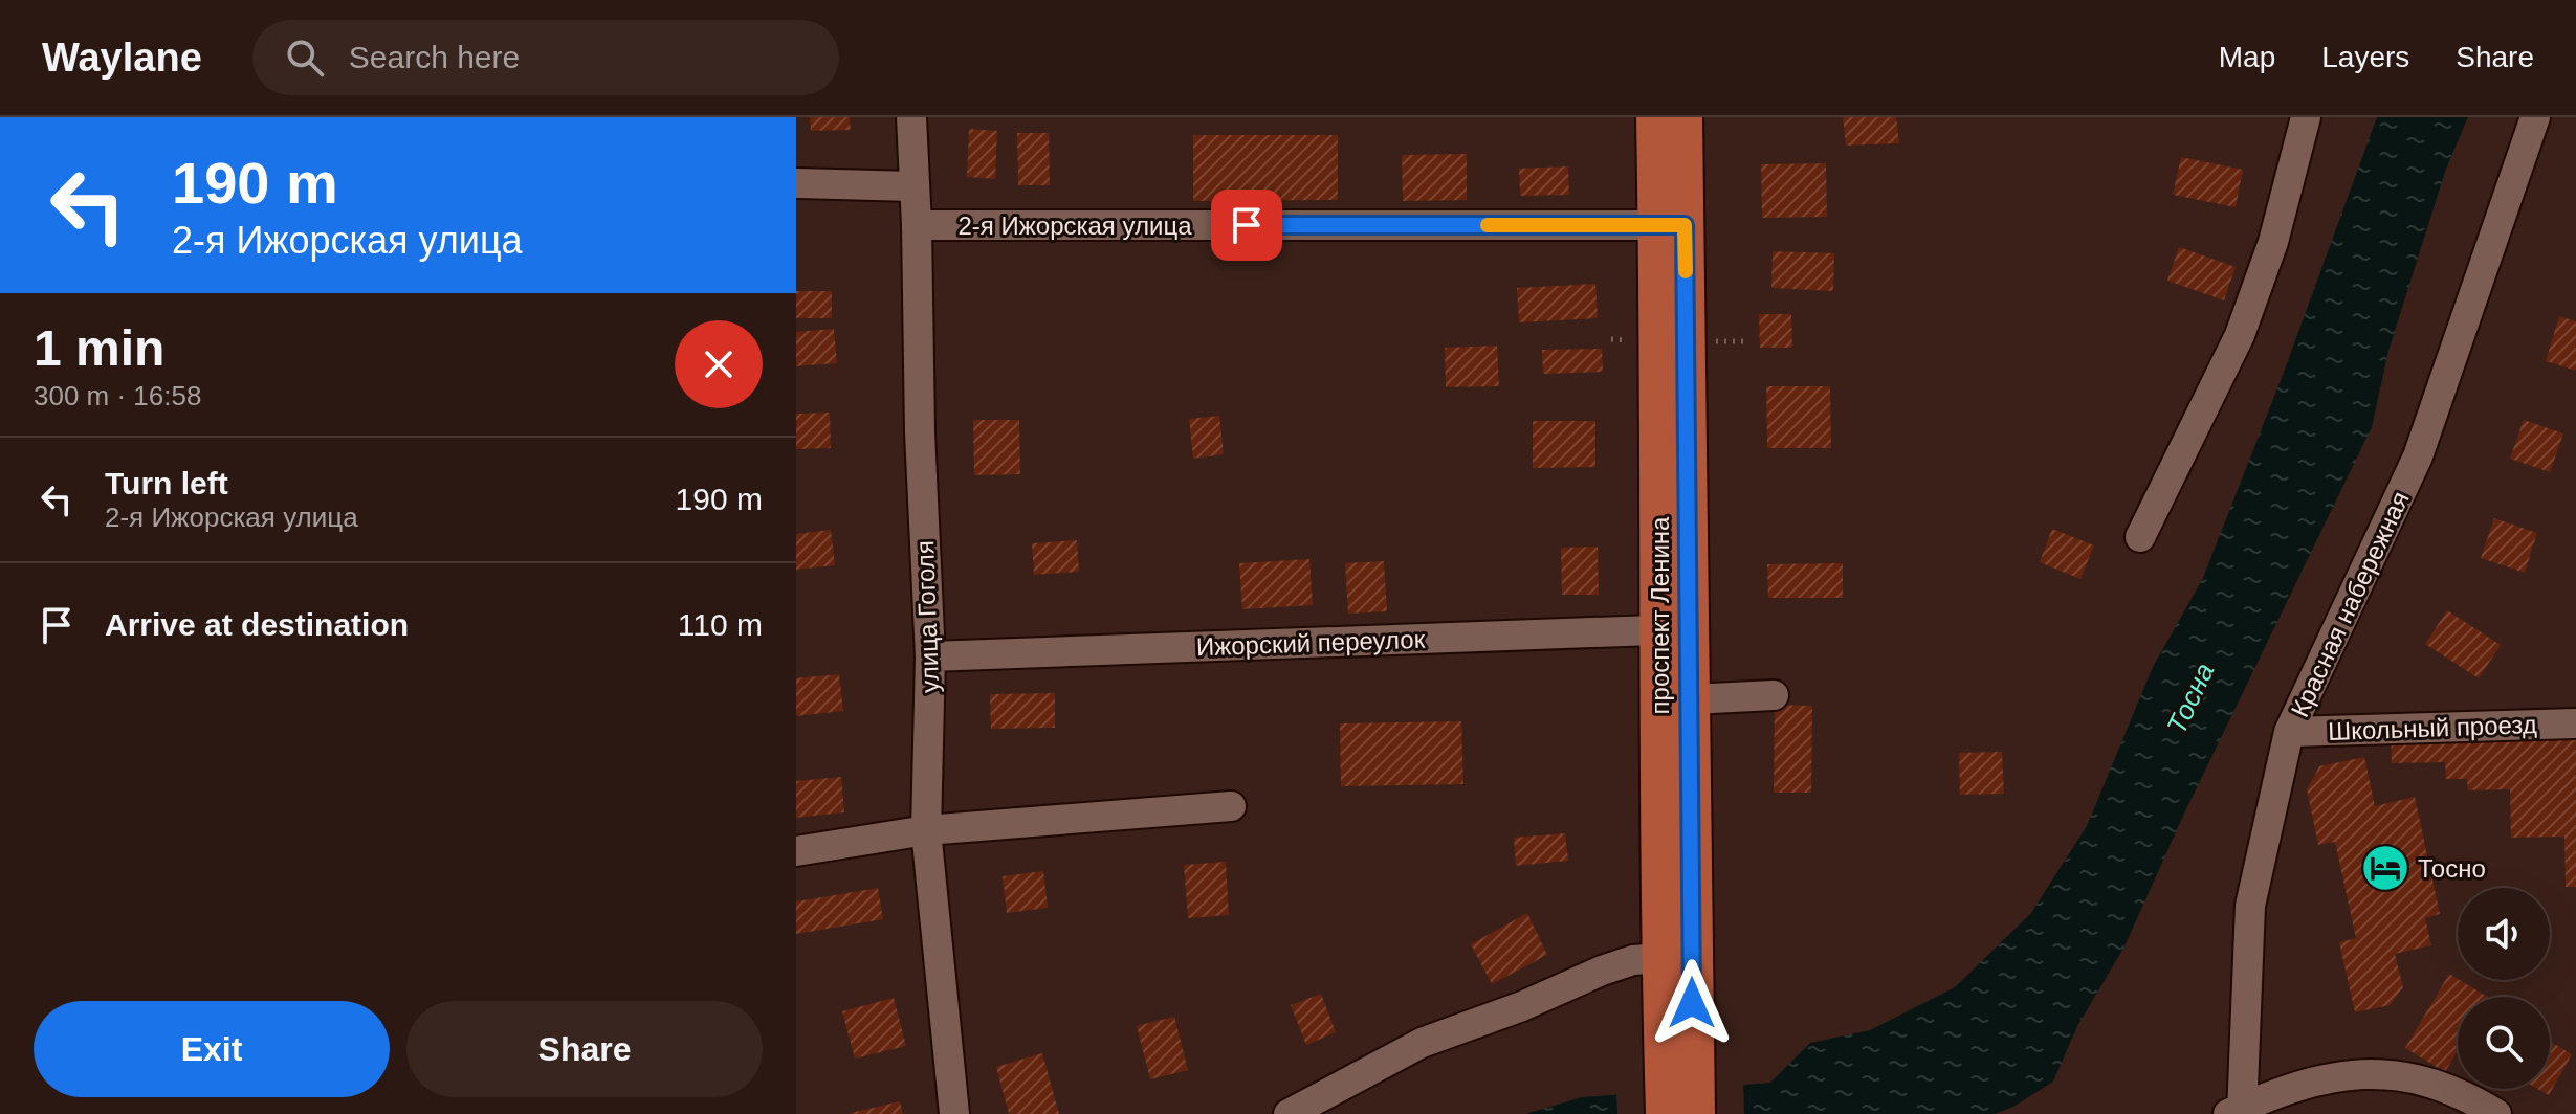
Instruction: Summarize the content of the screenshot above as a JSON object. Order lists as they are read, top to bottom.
{
  "streets": {
    "main road": ["проспект Ленина"],
    "street": [
      "2-я Ижорская улица",
      "Красная набережная",
      "улица Гоголя",
      "Ижорский переулок",
      "Школьный проезд"
    ]
  },
  "crossings": [
    ["2-я Ижорская улица", "проспект Ленина"],
    ["2-я Ижорская улица", "улица Гоголя"],
    ["Красная набережная", "Школьный проезд"],
    ["проспект Ленина", "Ижорский переулок"],
    ["улица Гоголя", "Ижорский переулок"]
  ],
  "water": ["Тосна"],
  "places": {
    "hotel": ["Тосно"]
  },
  "page": {
    "header": "Waylane",
    "search": "Search here",
    "nav": ["Map", "Layers", "Share"],
    "turn": ["190 m", "2-я Ижорская улица"],
    "heading": ["1 min", "300 m · 16:58"],
    "list": [
      {
        "name": "Turn left",
        "note": "2-я Ижорская улица",
        "value": "190 m"
      },
      {
        "name": "Arrive at destination",
        "value": "110 m"
      }
    ],
    "buttons": ["Exit", "Share"]
  }
}
